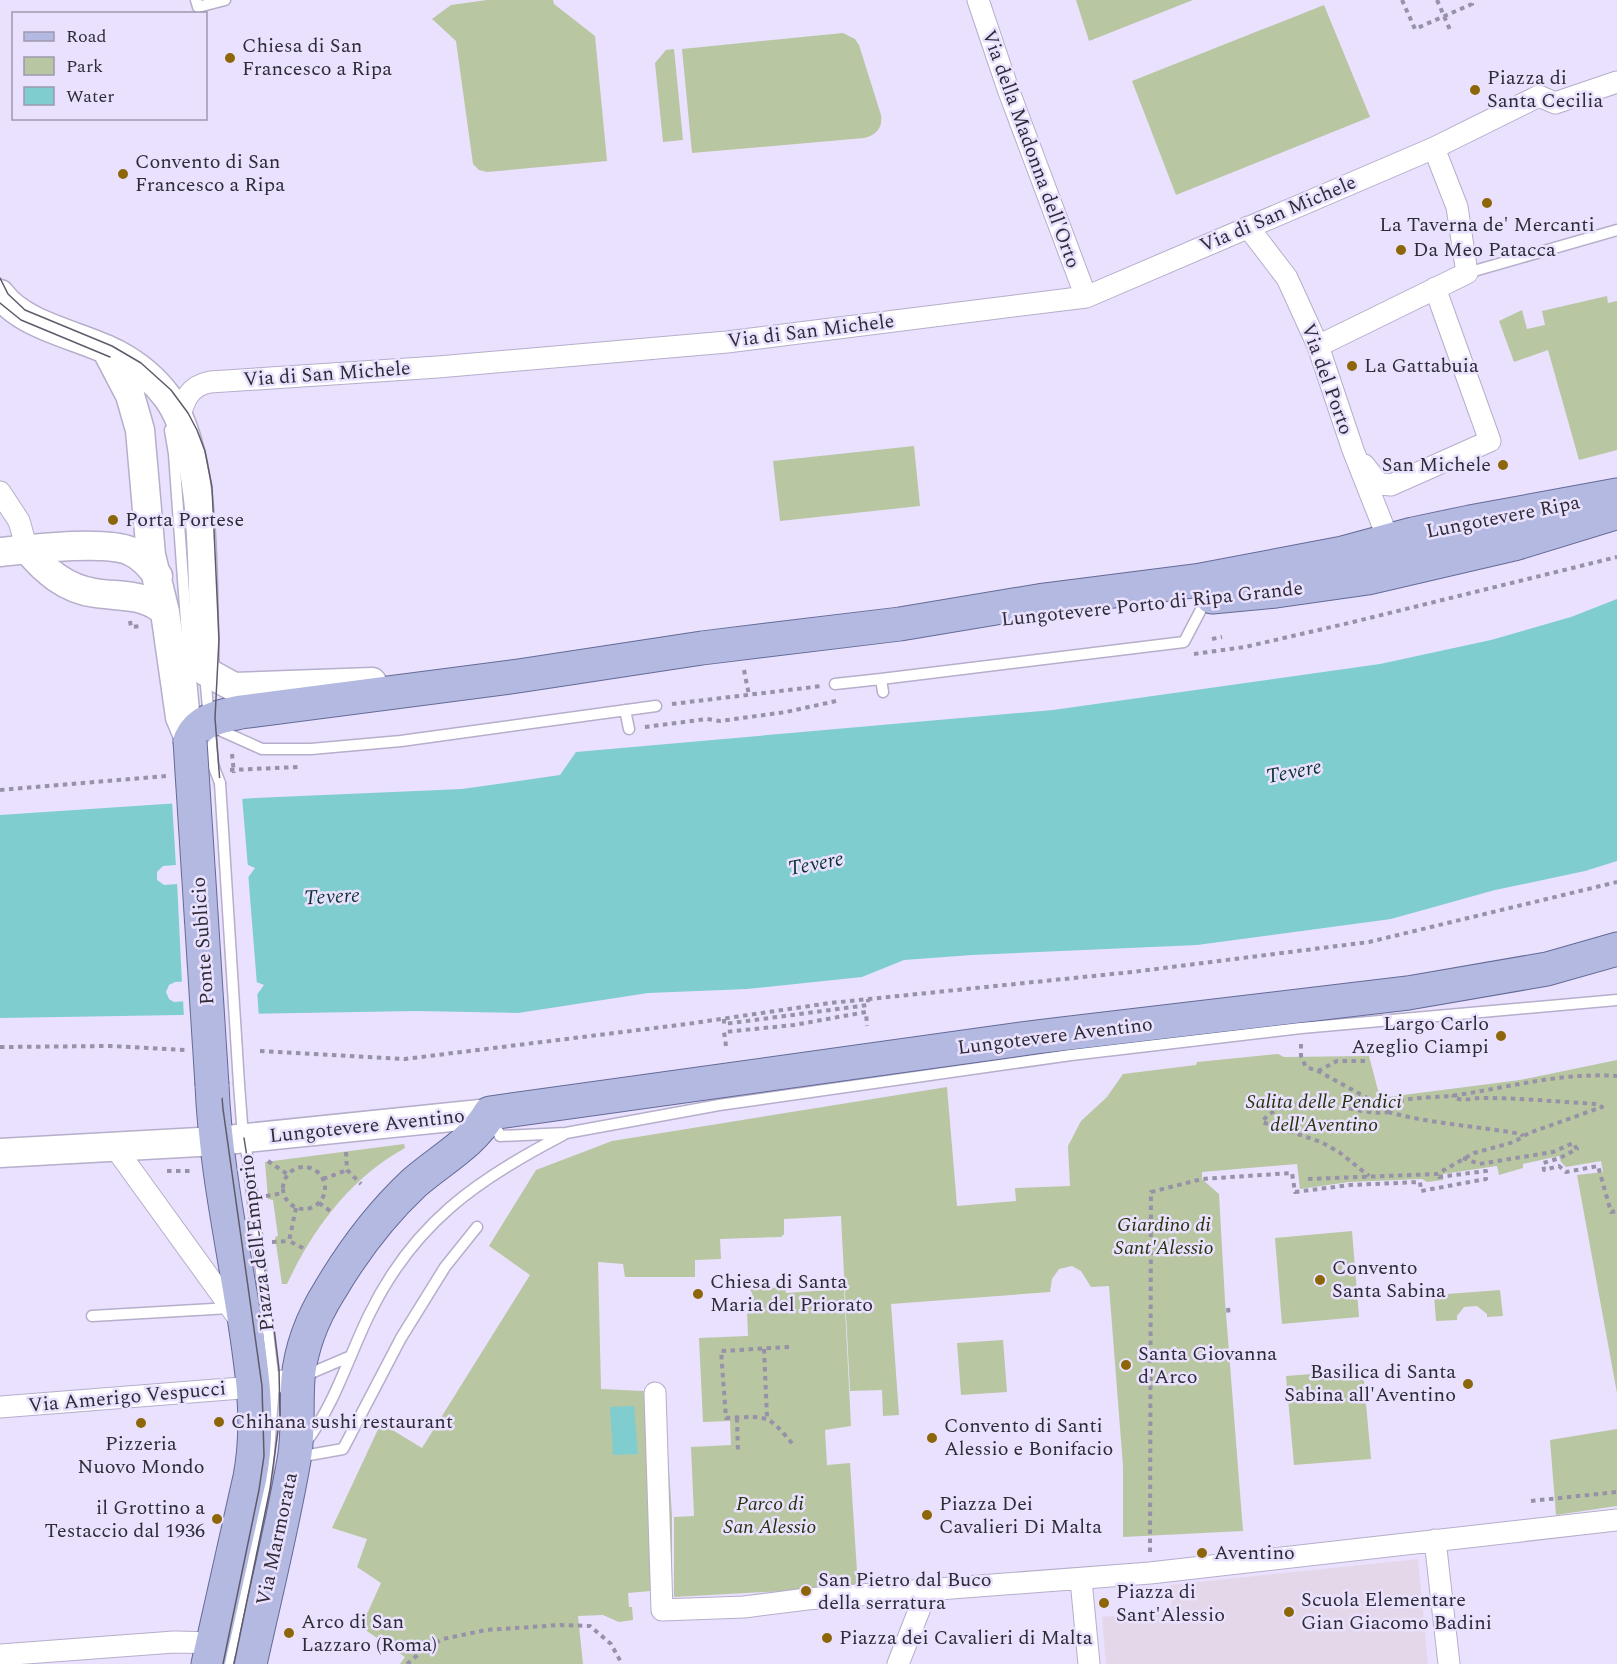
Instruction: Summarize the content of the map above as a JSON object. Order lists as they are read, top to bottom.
{
  "streets": {
    "main road": [
      "Lungotevere Ripa",
      "Lungotevere Porto di Ripa Grande",
      "Ponte Sublicio",
      "Lungotevere Aventino",
      "Piazza dell'Emporio",
      "Via Marmorata"
    ],
    "street": [
      "Via della Madonna dell'Orto",
      "Via di San Michele",
      "Via del Porto",
      "Via Amerigo Vespucci"
    ]
  },
  "crossings": [
    ["Via della Madonna dell'Orto", "Via di San Michele"],
    ["Via di San Michele", "Via del Porto"],
    ["Via del Porto", "Lungotevere Ripa"],
    ["Via del Porto", "Lungotevere Porto di Ripa Grande"],
    ["Lungotevere Ripa", "Lungotevere Porto di Ripa Grande"],
    ["Lungotevere Porto di Ripa Grande", "Ponte Sublicio"],
    ["Ponte Sublicio", "Lungotevere Aventino"],
    ["Ponte Sublicio", "Piazza dell'Emporio"],
    ["Lungotevere Aventino", "Piazza dell'Emporio"],
    ["Piazza dell'Emporio", "Via Amerigo Vespucci"],
    ["Piazza dell'Emporio", "Via Marmorata"]
  ],
  "water": ["Tevere"],
  "parks": ["Salita delle Pendici dell'Aventino", "Giardino di Sant'Alessio", "Parco di San Alessio"],
  "places": [
    "Chiesa di San Francesco a Ripa",
    "Piazza di Santa Cecilia",
    "Convento di San Francesco a Ripa",
    "La Taverna de' Mercanti",
    "Da Meo Patacca",
    "La Gattabuia",
    "San Michele",
    "Porta Portese",
    "Largo Carlo Azeglio Ciampi",
    "Convento Santa Sabina",
    "Chiesa di Santa Maria del Priorato",
    "Santa Giovanna d'Arco",
    "Basilica di Santa Sabina all'Aventino",
    "Chihana sushi restaurant",
    "Pizzeria Nuovo Mondo",
    "Convento di Santi Alessio e Bonifacio",
    "Piazza Dei Cavalieri Di Malta",
    "il Grottino a Testaccio dal 1936",
    "Aventino",
    "San Pietro dal Buco della serratura",
    "Piazza di Sant'Alessio",
    "Scuola Elementare Gian Giacomo Badini",
    "Arco di San Lazzaro (Roma)",
    "Piazza dei Cavalieri di Malta"
  ],
  "legend": ["Road", "Park", "Water"]
}
